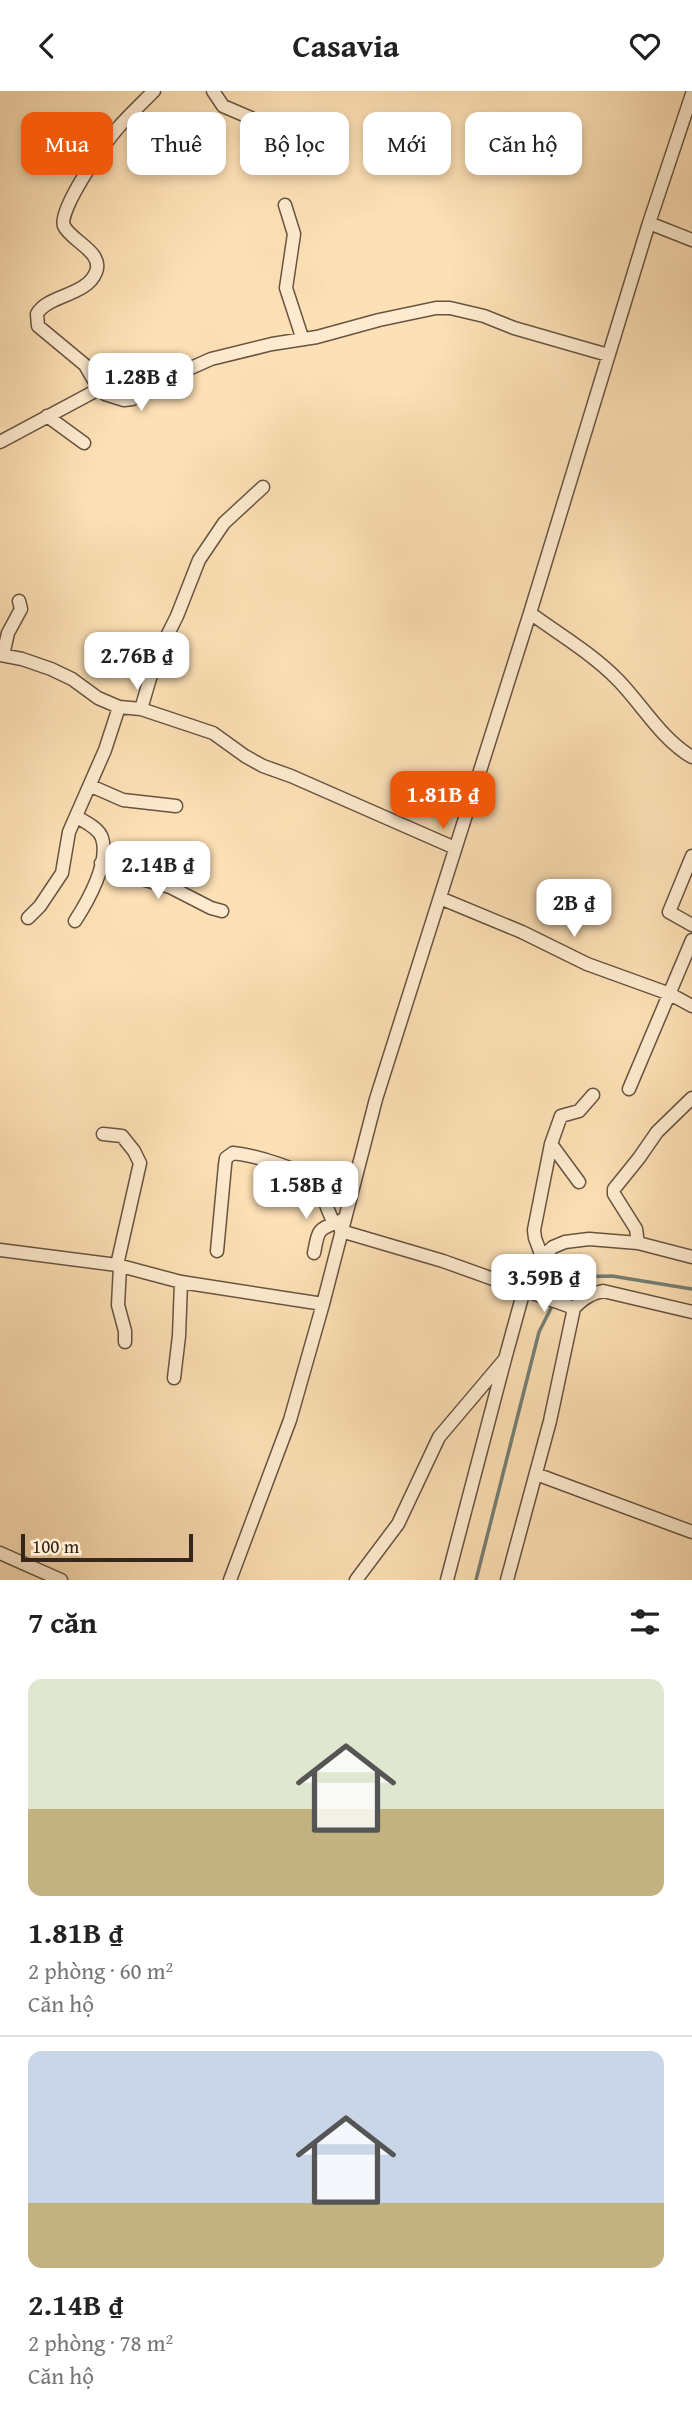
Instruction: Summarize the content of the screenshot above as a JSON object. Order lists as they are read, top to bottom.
{
  "scale_bar": "100 m",
  "page": {
    "header": "Casavia",
    "chip": [
      "Mua",
      "Thuê",
      "Bộ lọc",
      "Mới",
      "Căn hộ"
    ],
    "price": [
      "1.28B ₫",
      "2.76B ₫",
      "1.81B ₫",
      "2.14B ₫",
      "2B ₫",
      "1.58B ₫",
      "3.59B ₫"
    ],
    "scale": "100 m",
    "heading": "7 căn",
    "list": [
      {
        "name": "1.81B ₫",
        "note": "2 phòng · 60 m² · Căn hộ"
      },
      {
        "name": "2.14B ₫",
        "note": "2 phòng · 78 m² · Căn hộ"
      }
    ]
  }
}
